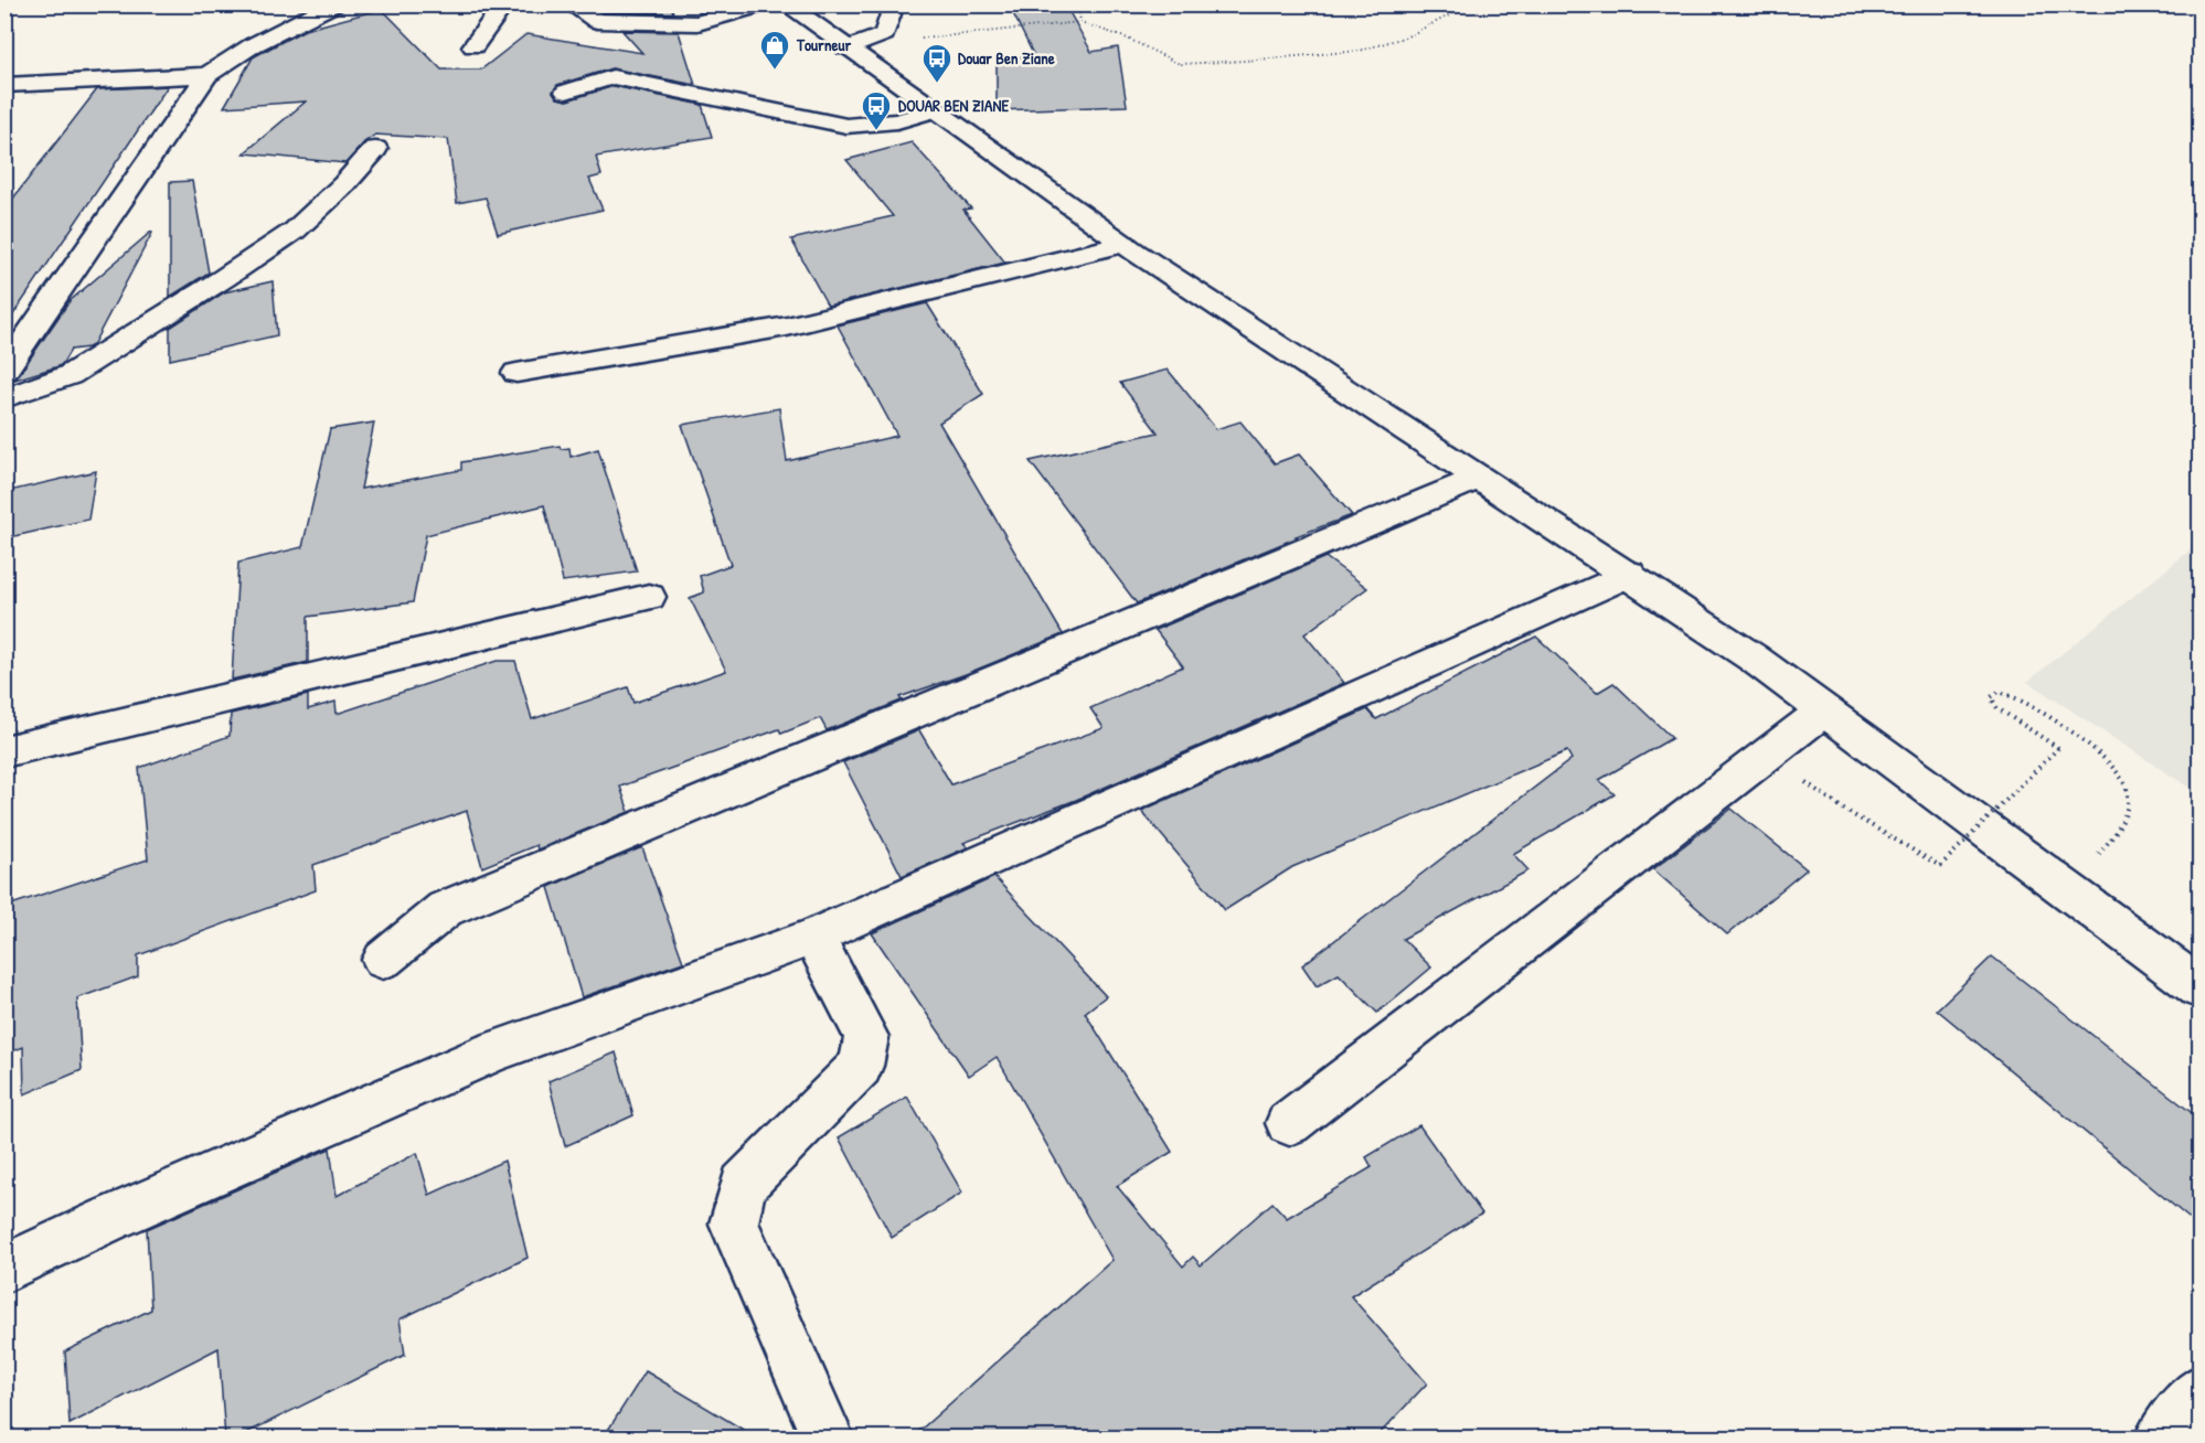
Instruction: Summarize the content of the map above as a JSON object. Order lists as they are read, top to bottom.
{
  "places": {
    "shop": ["Tourneur"],
    "bus stop": ["Douar Ben Ziane", "DOUAR BEN ZIANE"]
  }
}
